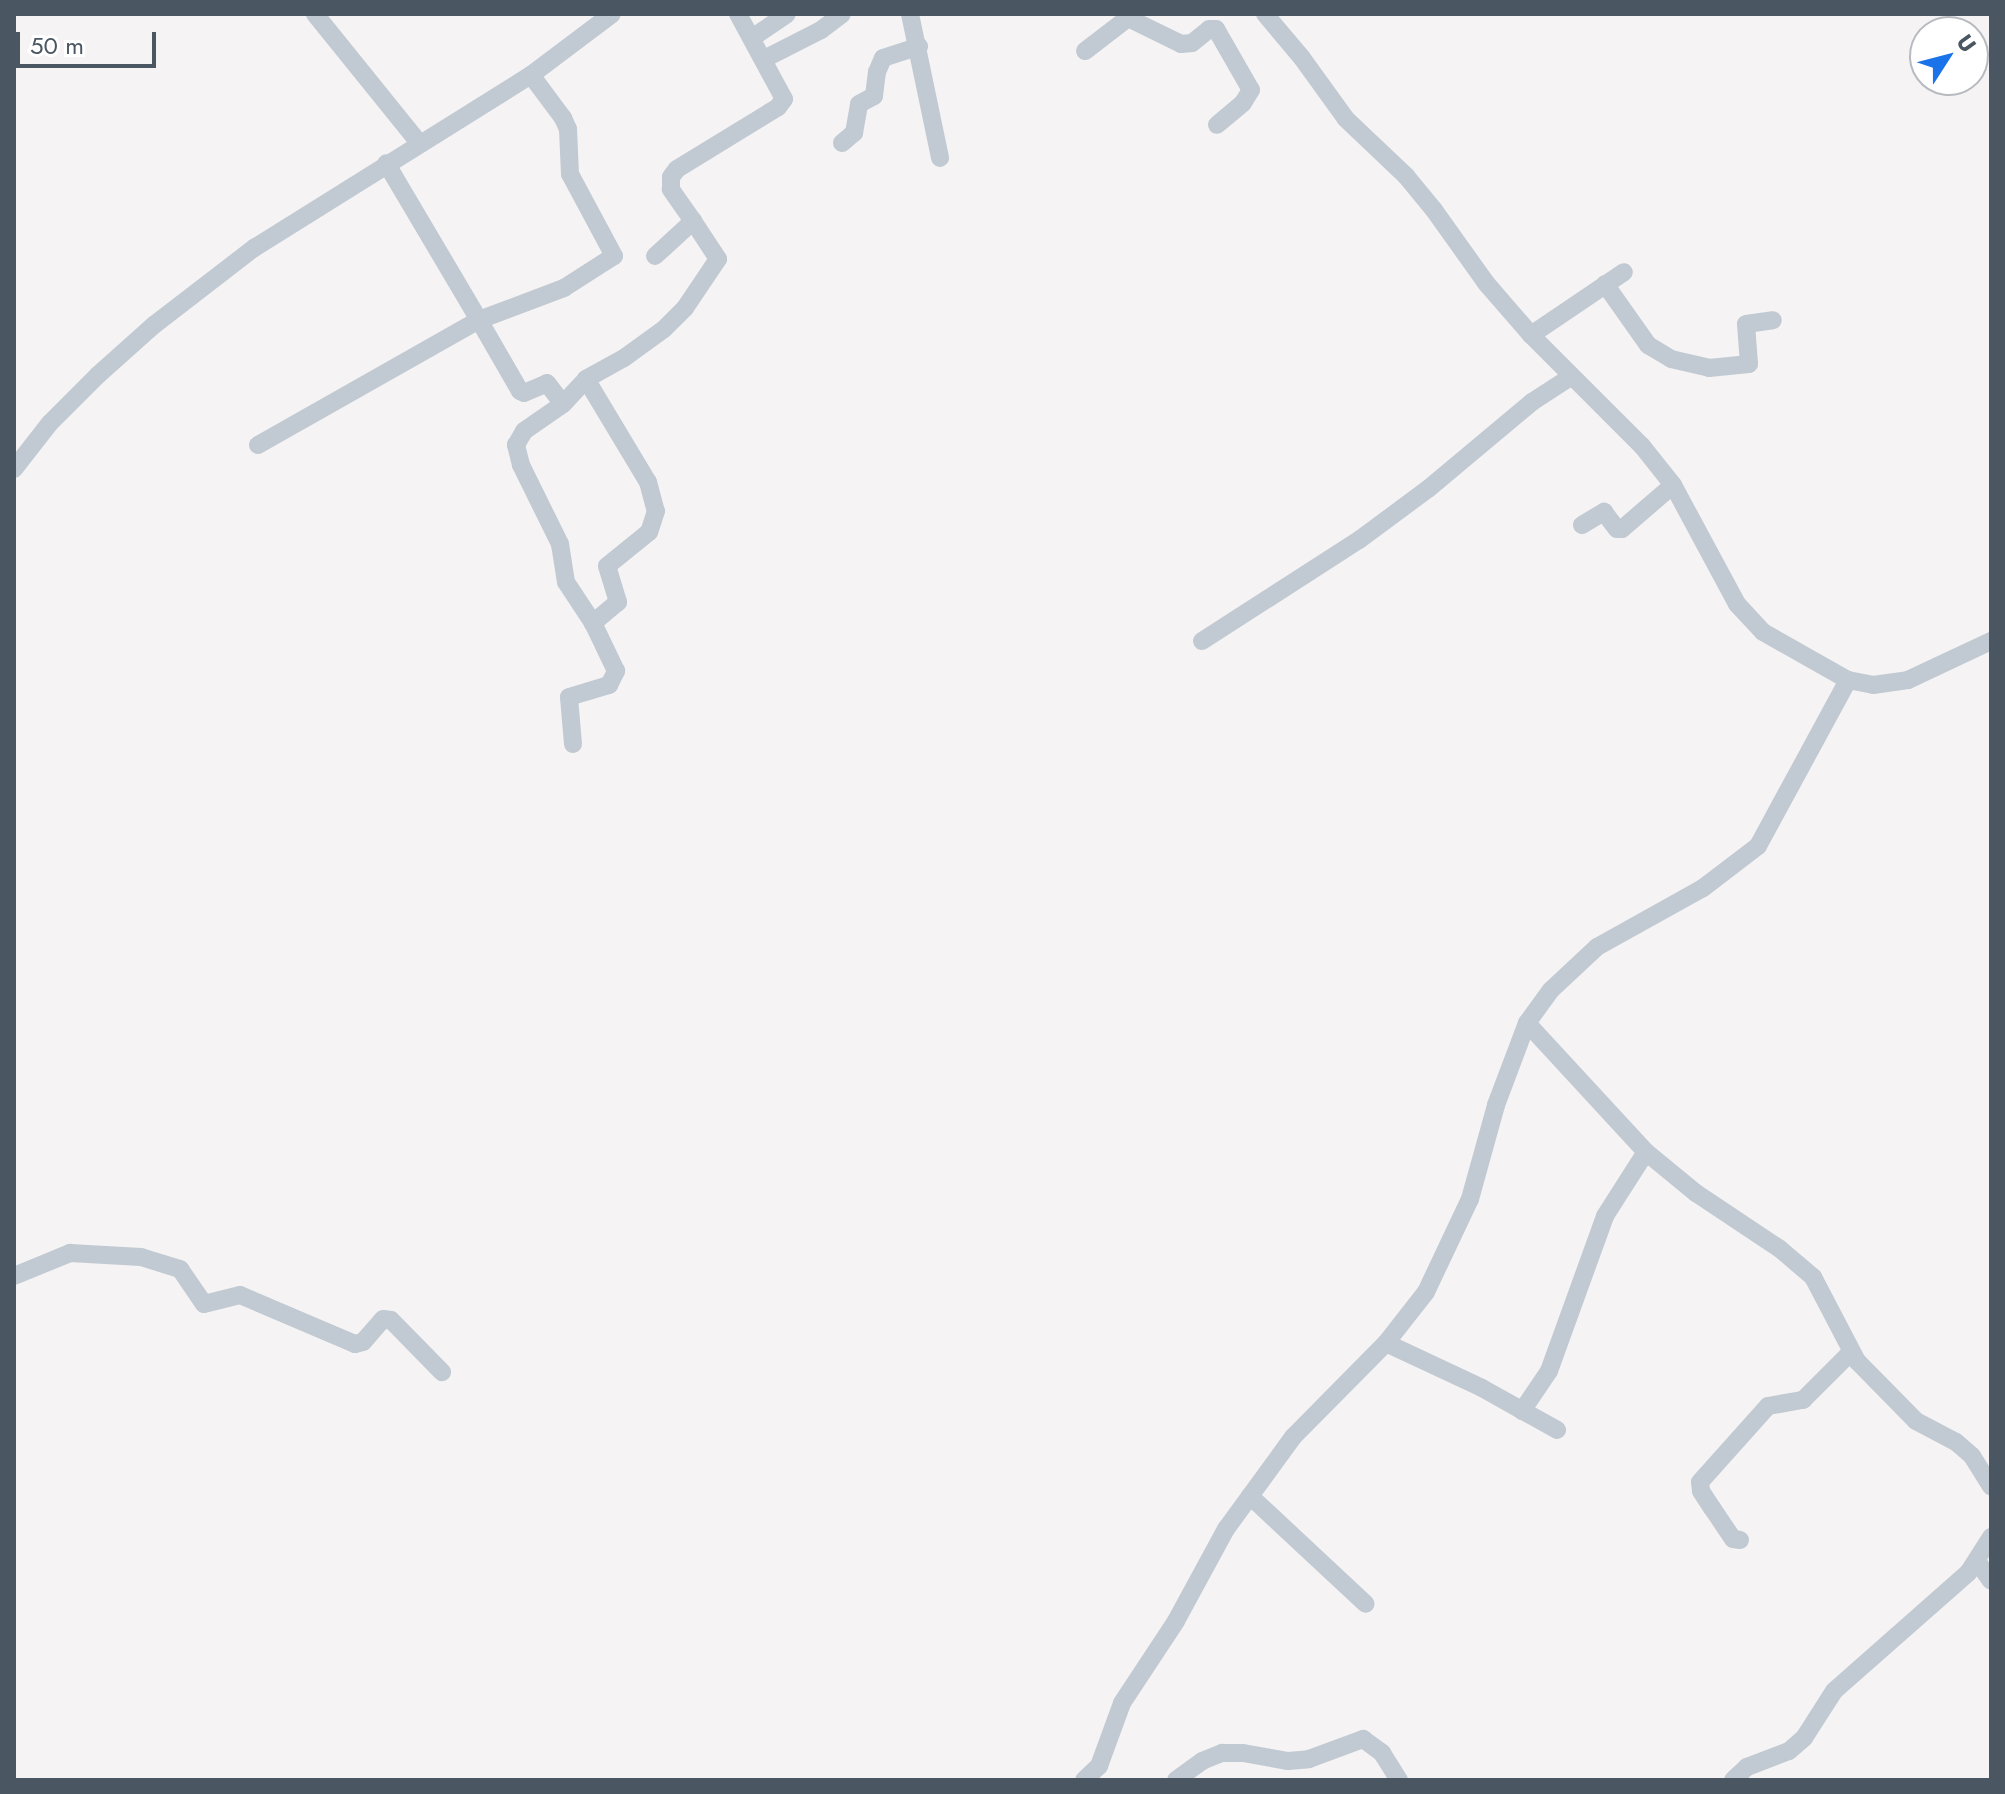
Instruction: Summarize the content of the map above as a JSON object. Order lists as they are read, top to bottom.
{
  "scale_bar": "50 m",
  "north": "top right"
}
